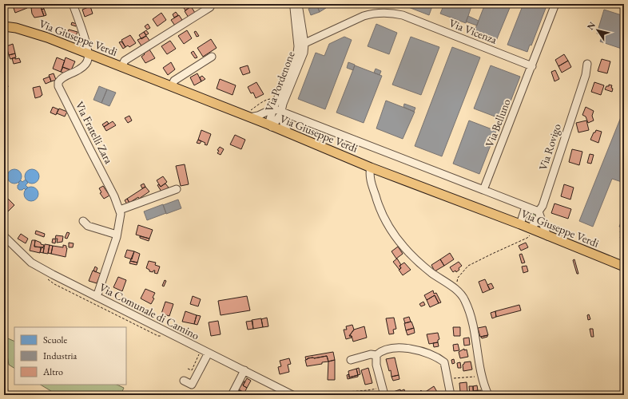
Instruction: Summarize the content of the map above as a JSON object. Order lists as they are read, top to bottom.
{
  "streets": {
    "main road": ["Via Giuseppe Verdi"],
    "street": [
      "Via Vicenza",
      "Via Pordenone",
      "Via Belluno",
      "Via Fratelli Zara",
      "Via Rovigo",
      "Via Comunale di Camino"
    ]
  },
  "crossings": [
    ["Via Vicenza", "Via Pordenone"],
    ["Via Vicenza", "Via Belluno"],
    ["Via Giuseppe Verdi", "Via Pordenone"],
    ["Via Giuseppe Verdi", "Via Fratelli Zara"],
    ["Via Giuseppe Verdi", "Via Rovigo"],
    ["Via Fratelli Zara", "Via Comunale di Camino"]
  ],
  "legend": ["Scuole", "Industria", "Altro"],
  "north": "top left"
}
